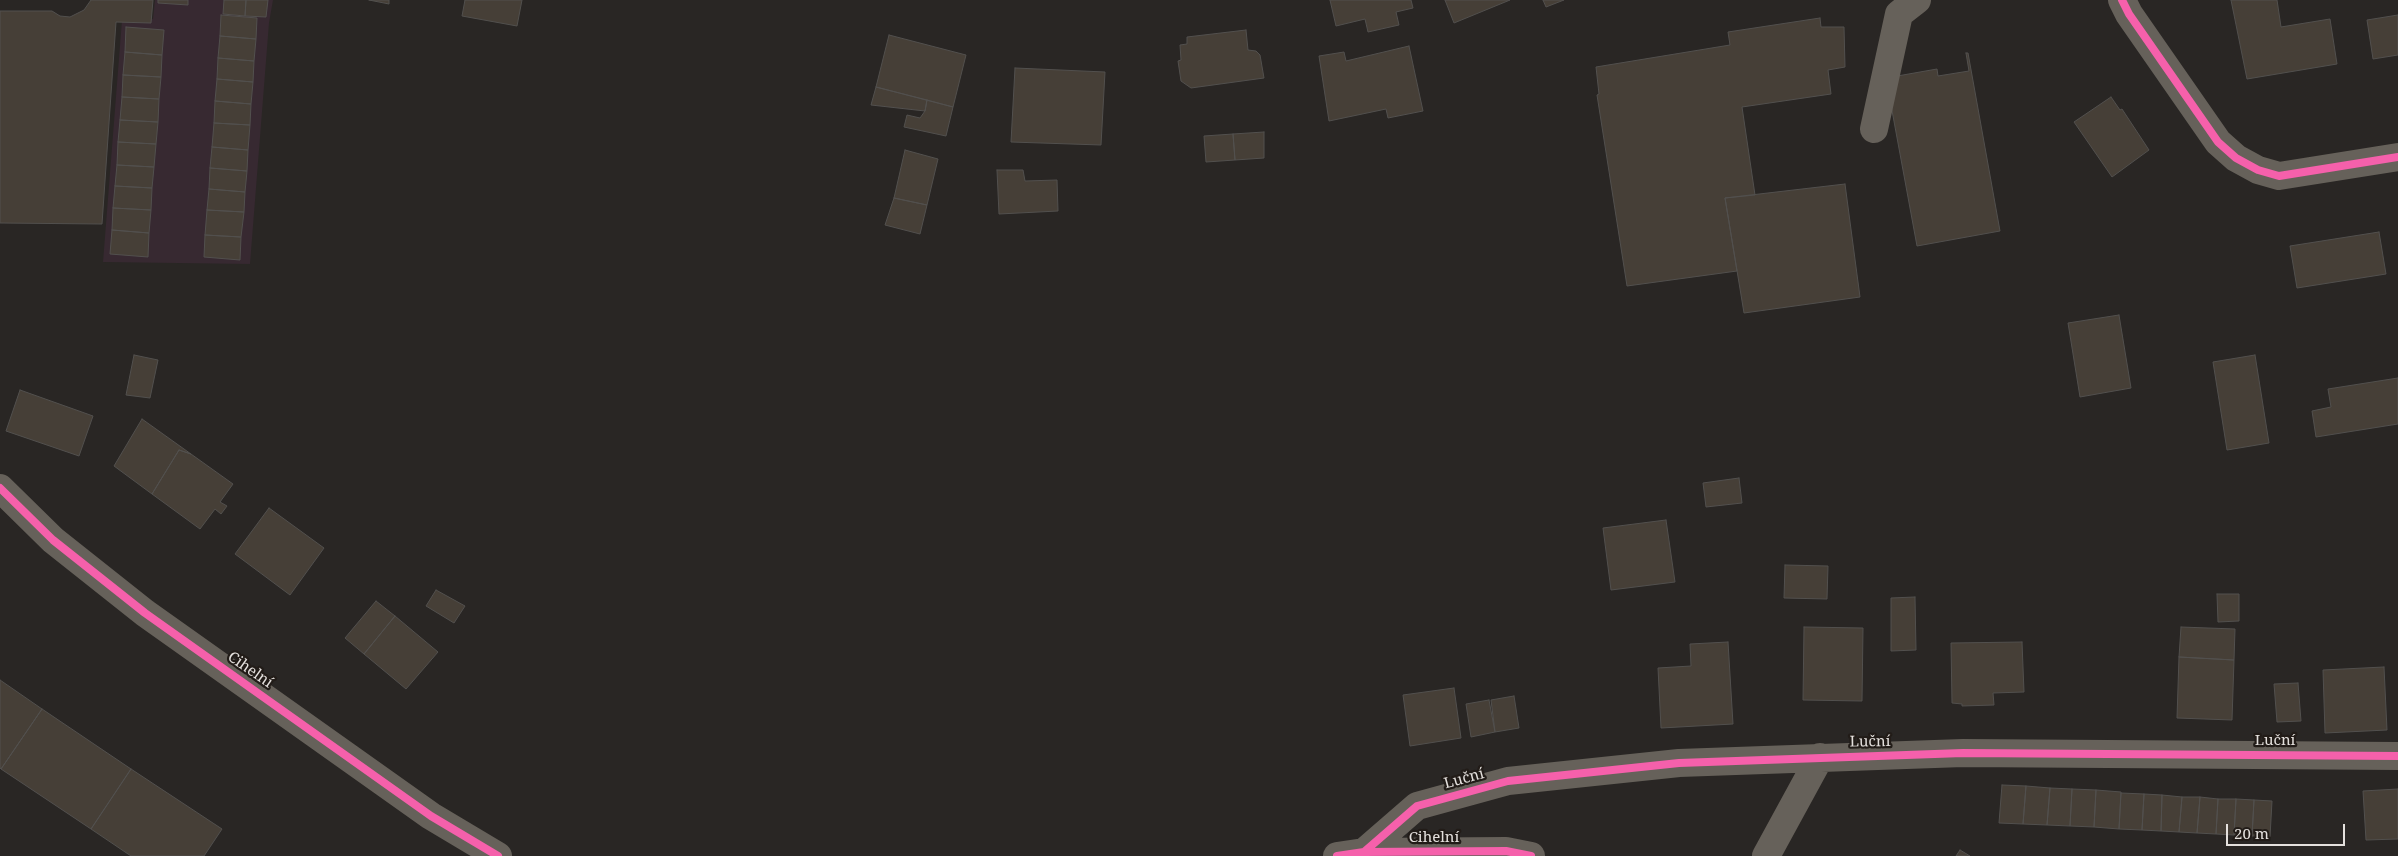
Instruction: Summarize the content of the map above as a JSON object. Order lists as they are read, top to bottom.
{
  "streets": {
    "street": ["Cihelní", "Luční"]
  },
  "crossings": [
    ["Cihelní", "Luční"]
  ],
  "scale_bar": "20 m"
}
